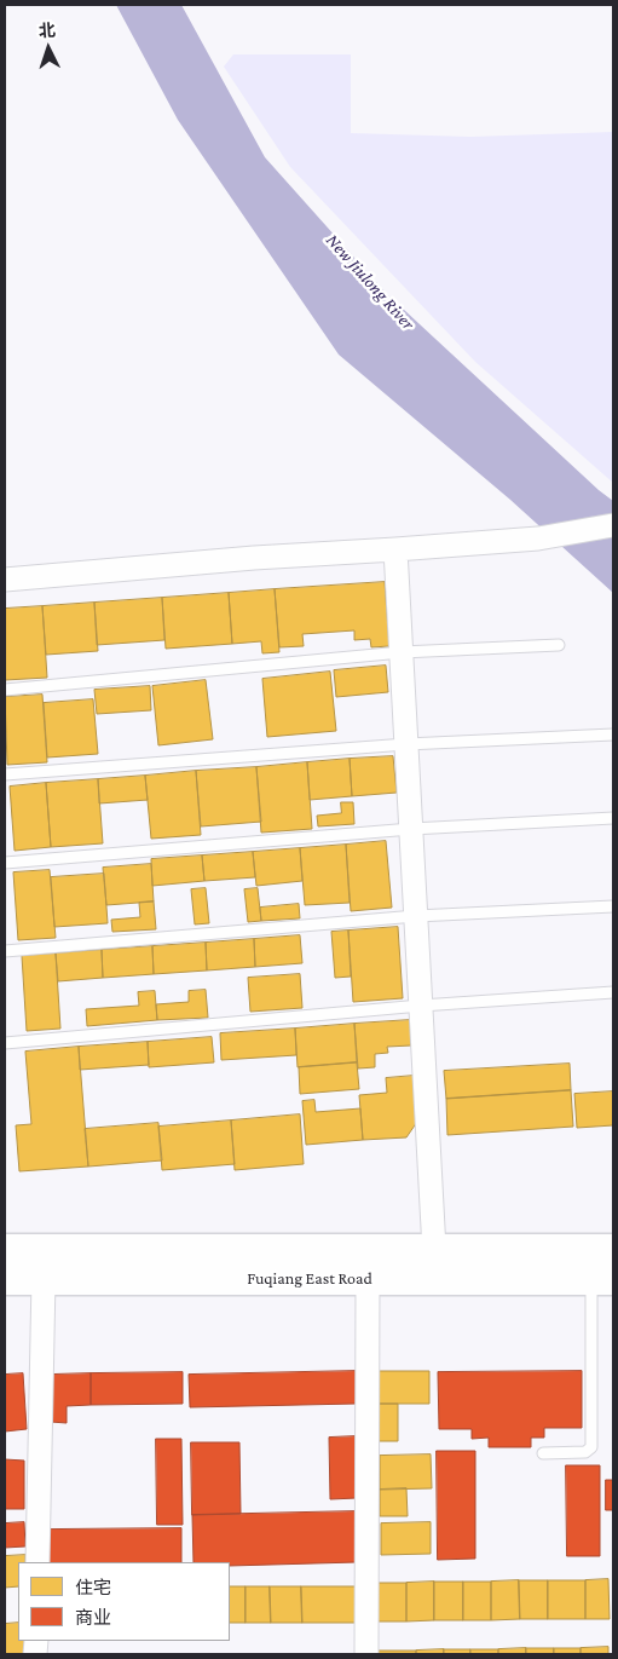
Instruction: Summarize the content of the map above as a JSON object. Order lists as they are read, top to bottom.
{
  "streets": {
    "main road": ["Fuqiang East Road"]
  },
  "water": ["New Jiulong River"],
  "legend": ["住宅", "商业"],
  "north": "top"
}
